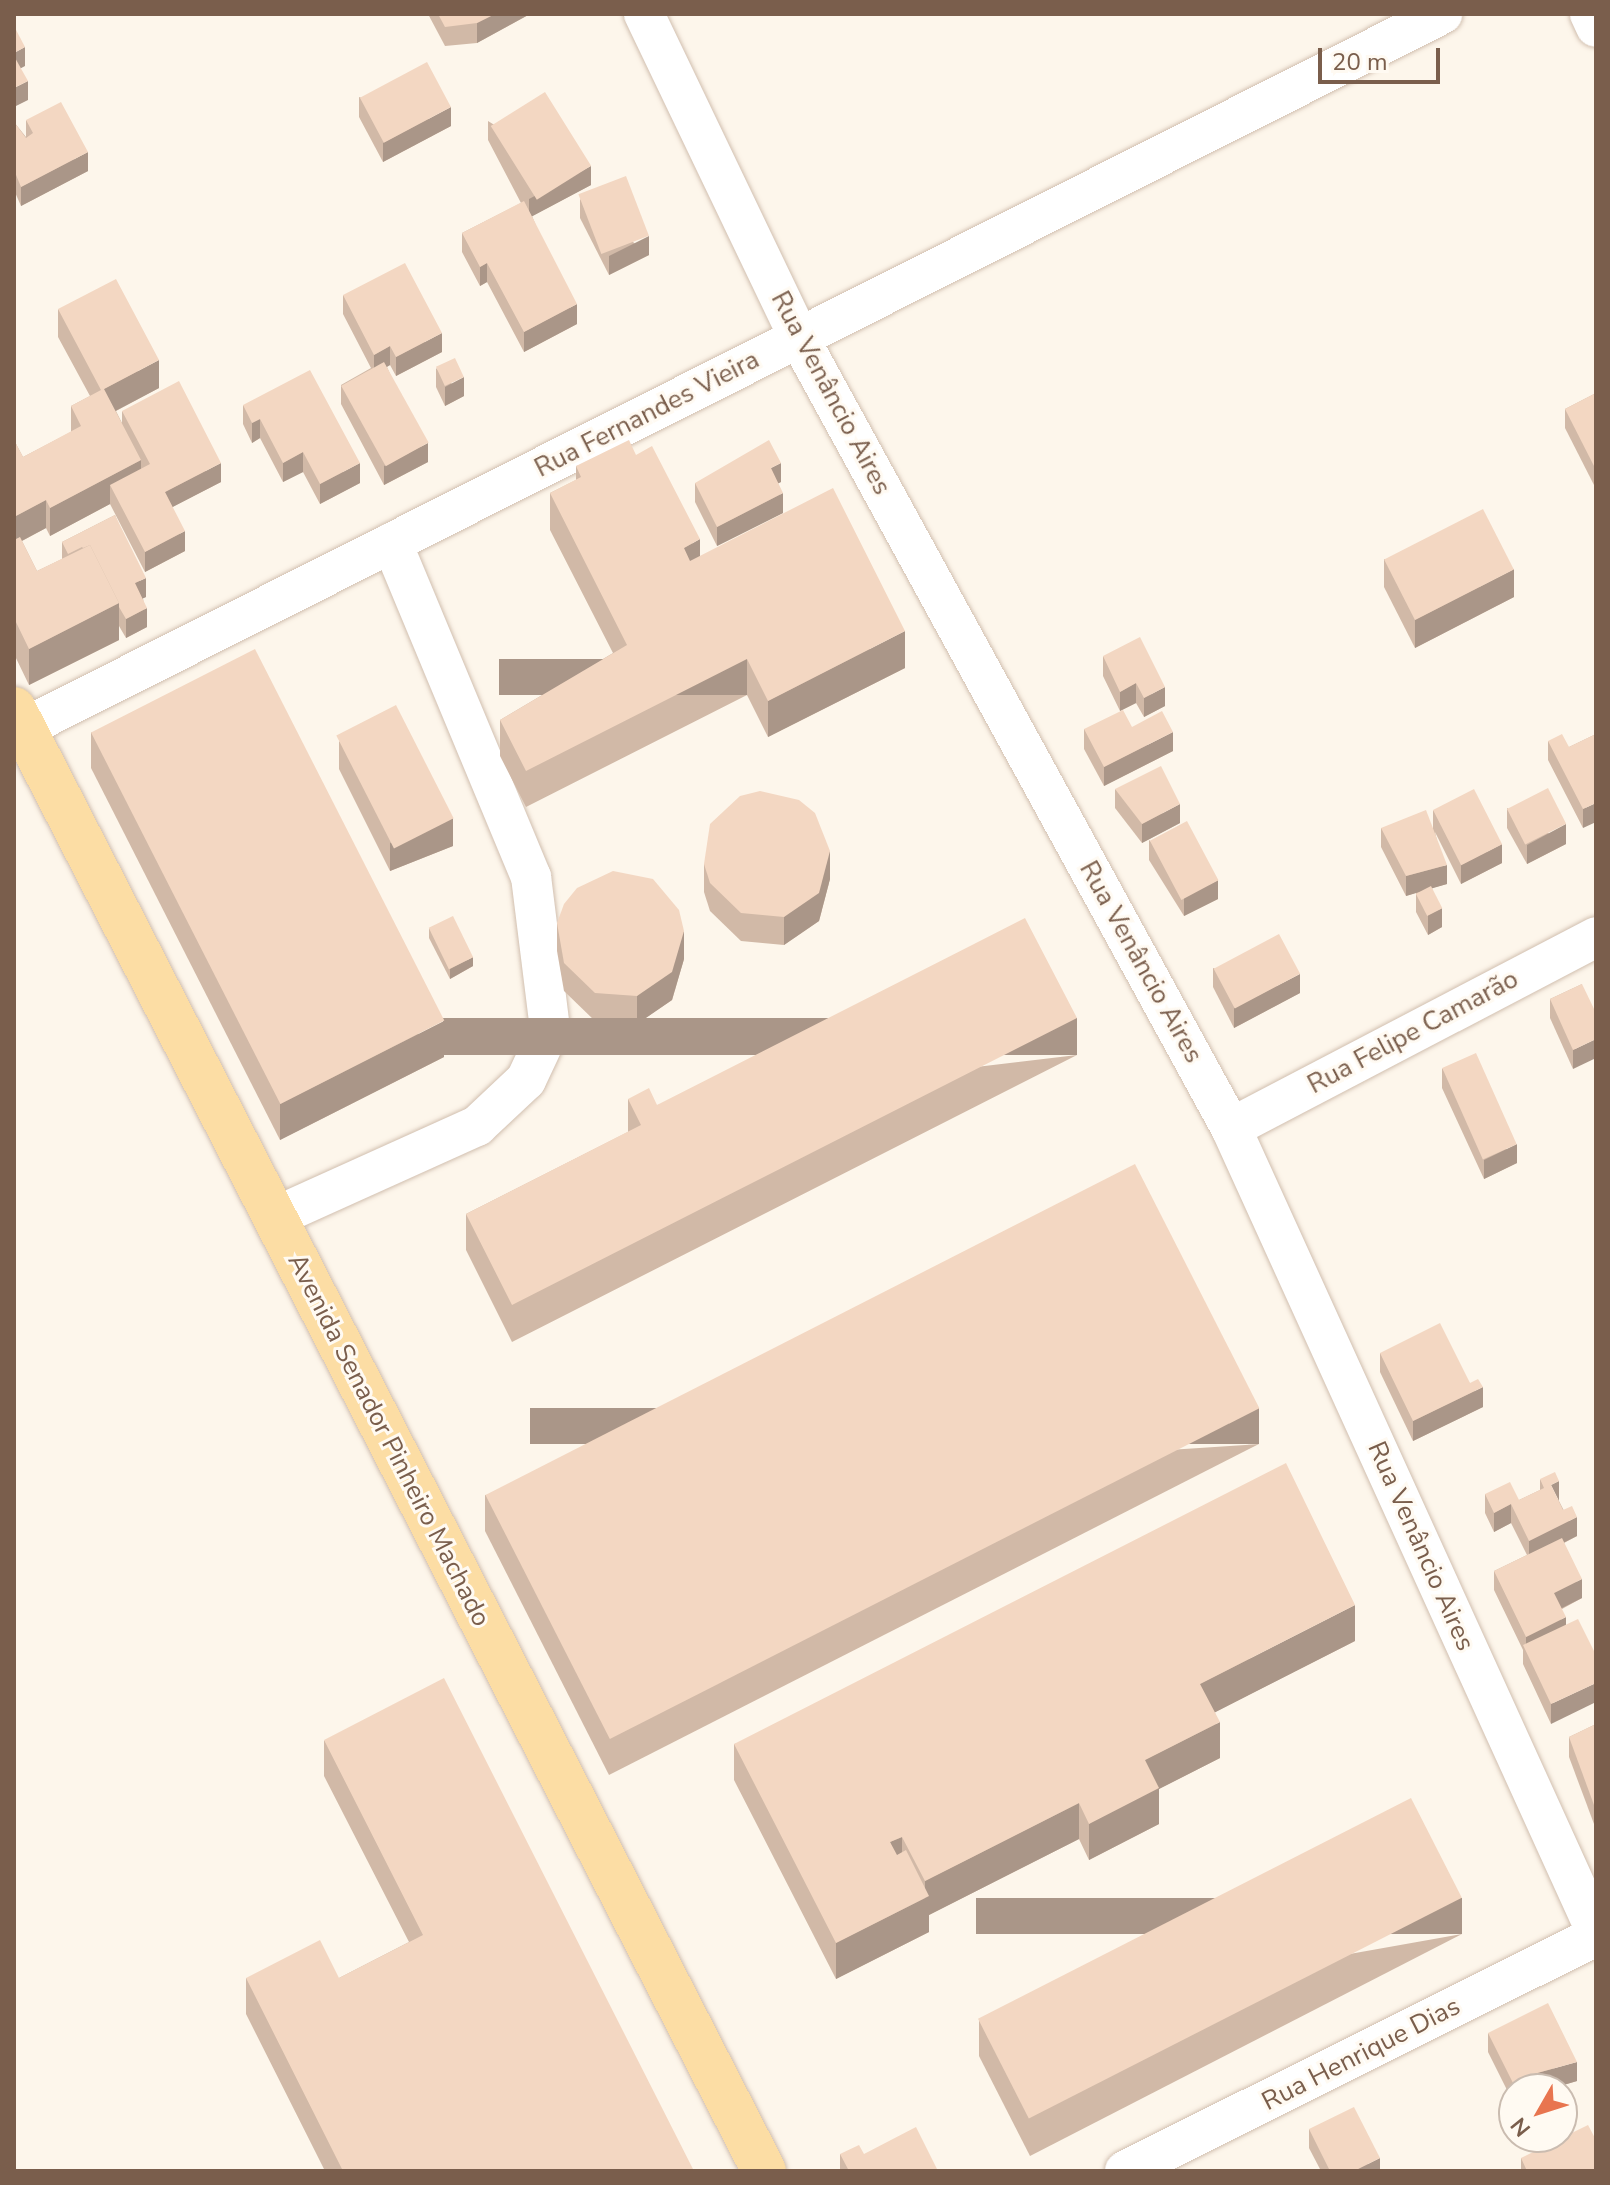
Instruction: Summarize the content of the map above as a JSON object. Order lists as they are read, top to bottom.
{
  "streets": {
    "main road": ["Avenida Senador Pinheiro Machado"],
    "street": [
      "Rua Venâncio Aires",
      "Rua Fernandes Vieira",
      "Rua Felipe Camarão",
      "Rua Henrique Dias"
    ]
  },
  "crossings": [
    ["Rua Venâncio Aires", "Rua Fernandes Vieira"],
    ["Rua Venâncio Aires", "Rua Felipe Camarão"],
    ["Rua Venâncio Aires", "Rua Henrique Dias"],
    ["Rua Fernandes Vieira", "Avenida Senador Pinheiro Machado"]
  ],
  "scale_bar": "20 m",
  "north": "bottom left"
}
